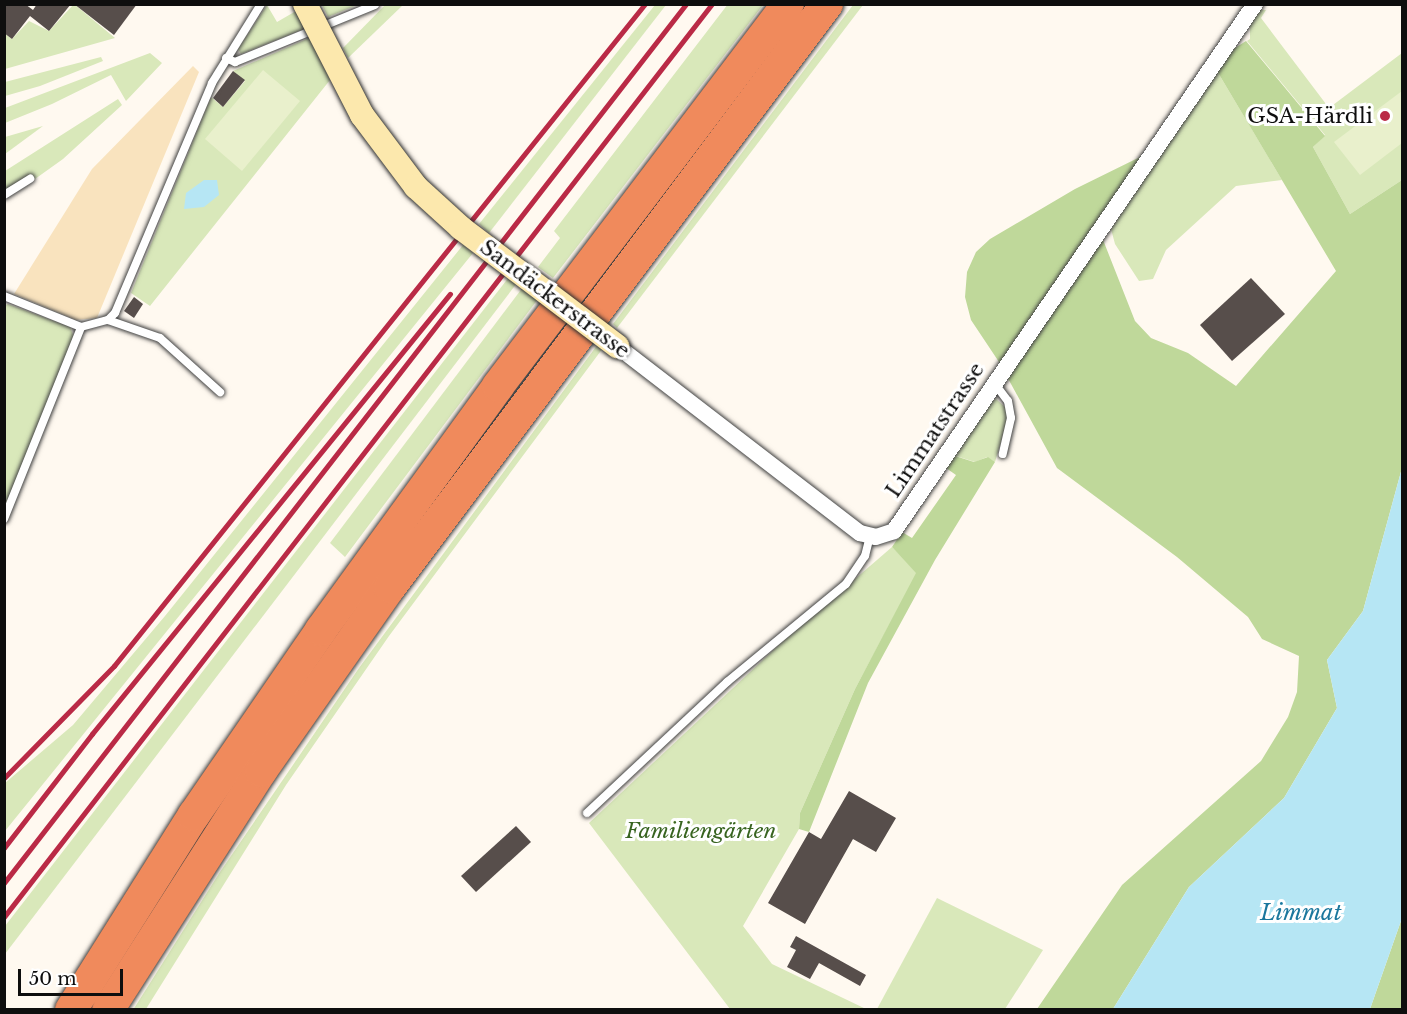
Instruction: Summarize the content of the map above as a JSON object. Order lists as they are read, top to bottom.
{
  "streets": {
    "street": ["Sandäckerstrasse", "Limmatstrasse"]
  },
  "crossings": [
    ["Sandäckerstrasse", "Limmatstrasse"]
  ],
  "water": ["Limmat"],
  "parks": ["Familiengärten"],
  "places": ["GSA-Härdli"],
  "scale_bar": "50 m"
}
